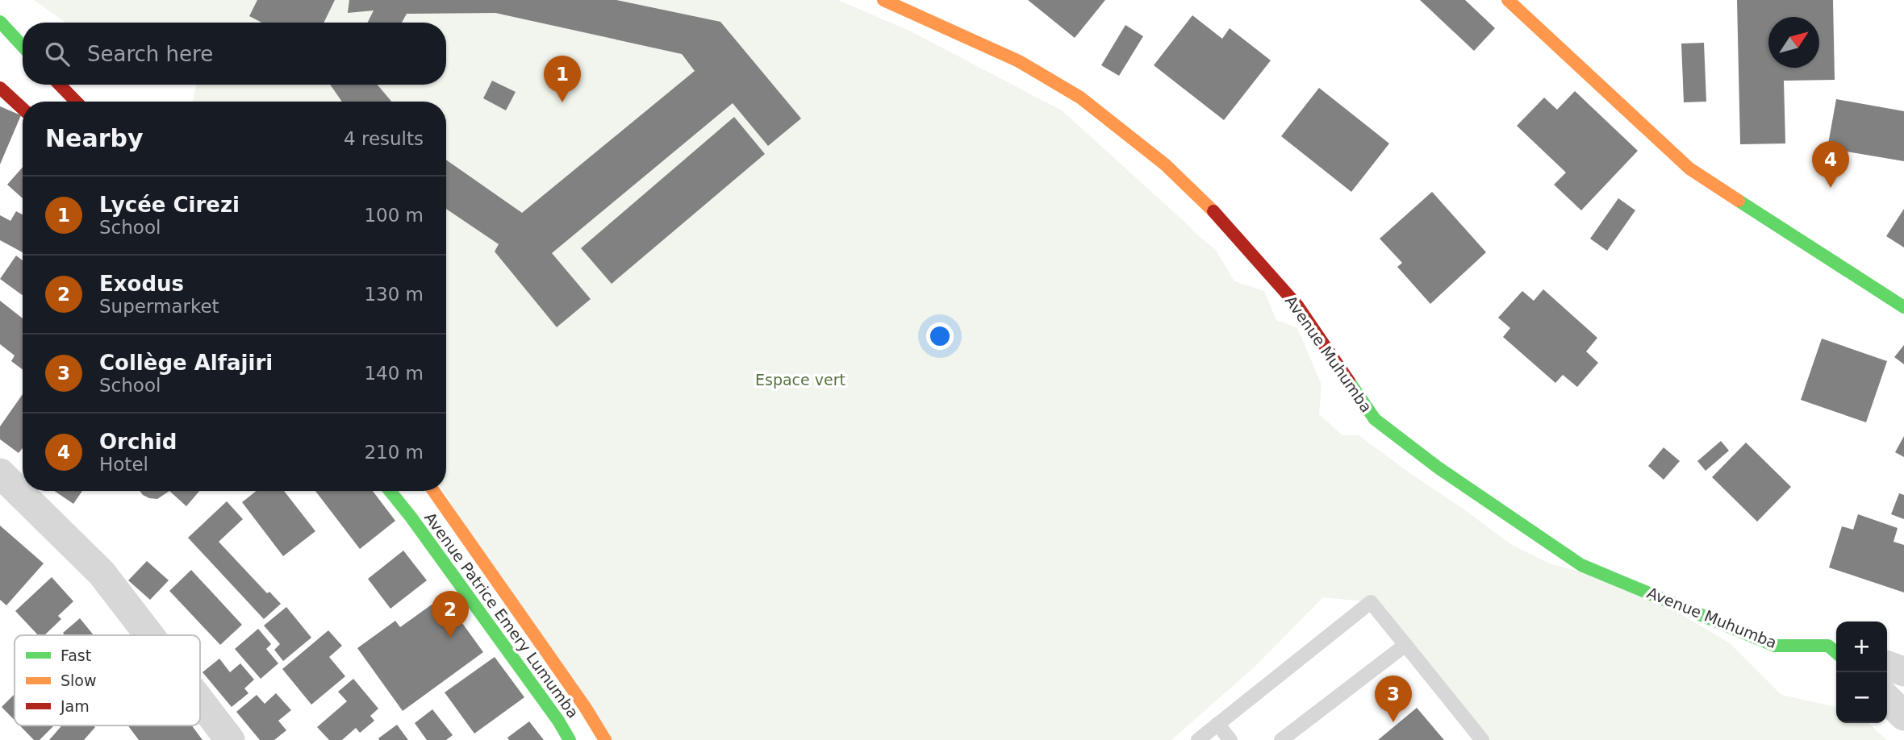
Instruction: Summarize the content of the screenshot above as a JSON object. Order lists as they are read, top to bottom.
{
  "streets": {
    "street": ["Avenue Muhumba", "Avenue Patrice Emery Lumumba"]
  },
  "parks": ["Espace vert"],
  "legend": ["Fast", "Slow", "Jam"],
  "north": "top right",
  "page": {
    "search": "Search here",
    "pins": [
      "1",
      "4",
      "2",
      "3"
    ],
    "heading": ["Nearby", "4 results"],
    "list": [
      {
        "mark": "1",
        "name": "Lycée Cirezi",
        "note": "School",
        "value": "100 m"
      },
      {
        "mark": "2",
        "name": "Exodus",
        "note": "Supermarket",
        "value": "130 m"
      },
      {
        "mark": "3",
        "name": "Collège Alfajiri",
        "note": "School",
        "value": "140 m"
      },
      {
        "mark": "4",
        "name": "Orchid",
        "note": "Hotel",
        "value": "210 m"
      }
    ],
    "map_buttons": ["+", "−"]
  }
}
